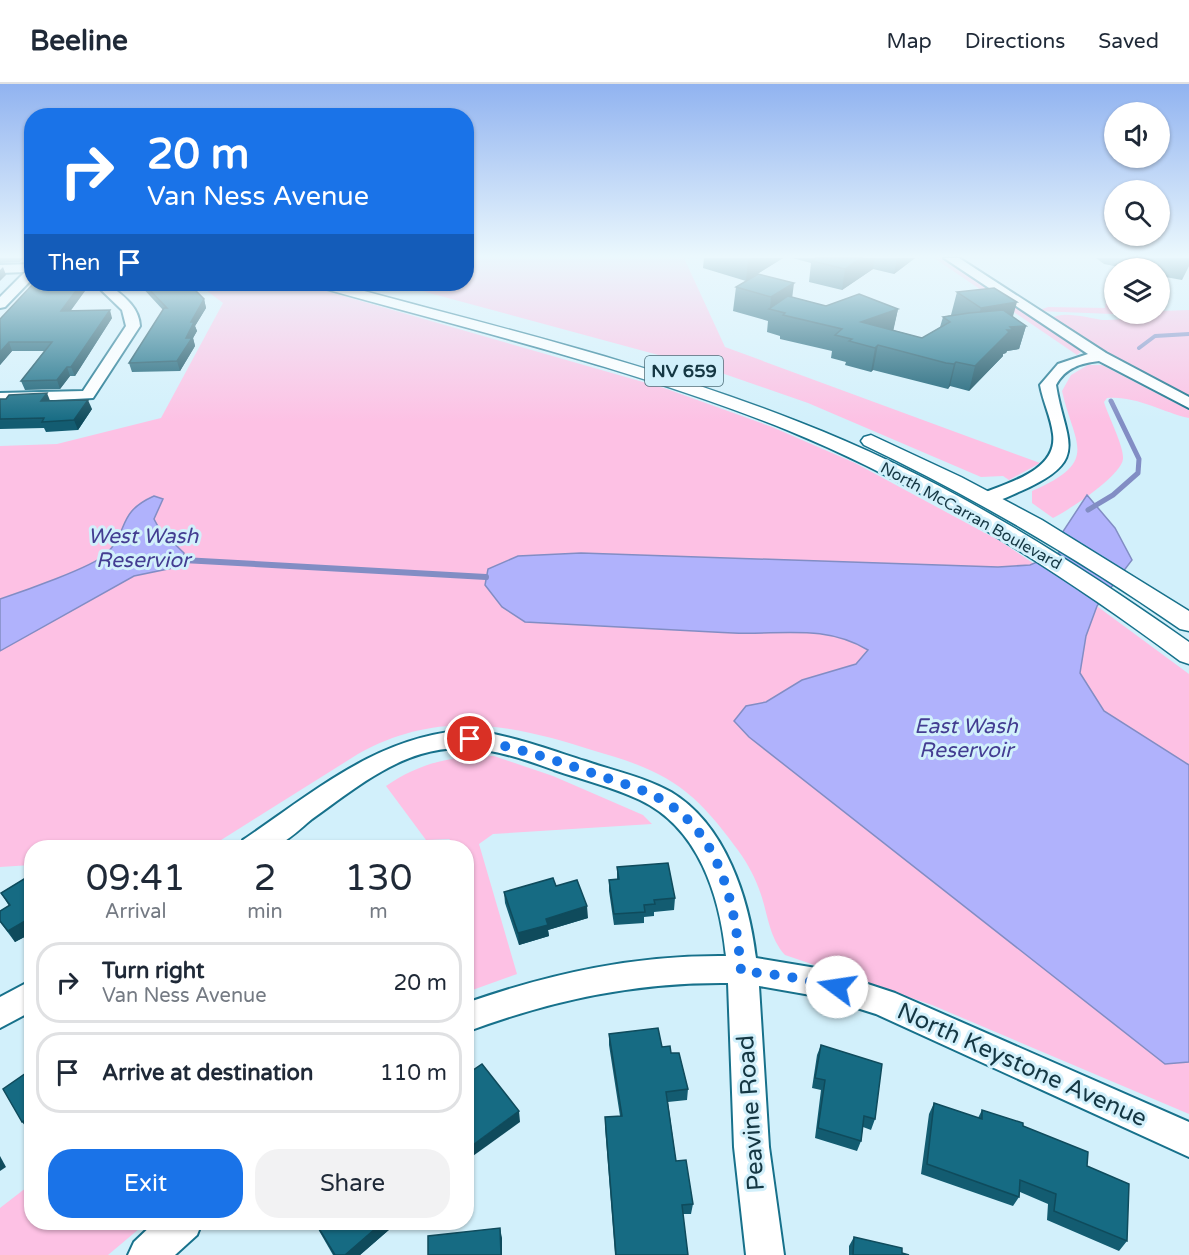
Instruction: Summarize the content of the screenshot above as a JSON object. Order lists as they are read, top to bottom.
{
  "streets": {
    "main road": ["NV 659", "North McCarran Boulevard"],
    "street": ["North Keystone Avenue", "Peavine Road"]
  },
  "crossings": [
    ["North Keystone Avenue", "Peavine Road"]
  ],
  "water": ["West Wash Reservior", "East Wash Reservoir"],
  "page": {
    "header": "Beeline",
    "nav": ["Map", "Directions", "Saved"],
    "turn": ["20 m", "Van Ness Avenue"],
    "then": "Then",
    "eta": [
      "09:41",
      "Arrival",
      "2",
      "min",
      "130",
      "m"
    ],
    "list": [
      {
        "name": "Turn right",
        "note": "Van Ness Avenue",
        "value": "20 m"
      },
      {
        "name": "Arrive at destination",
        "value": "110 m"
      }
    ],
    "buttons": ["Exit", "Share"]
  }
}
